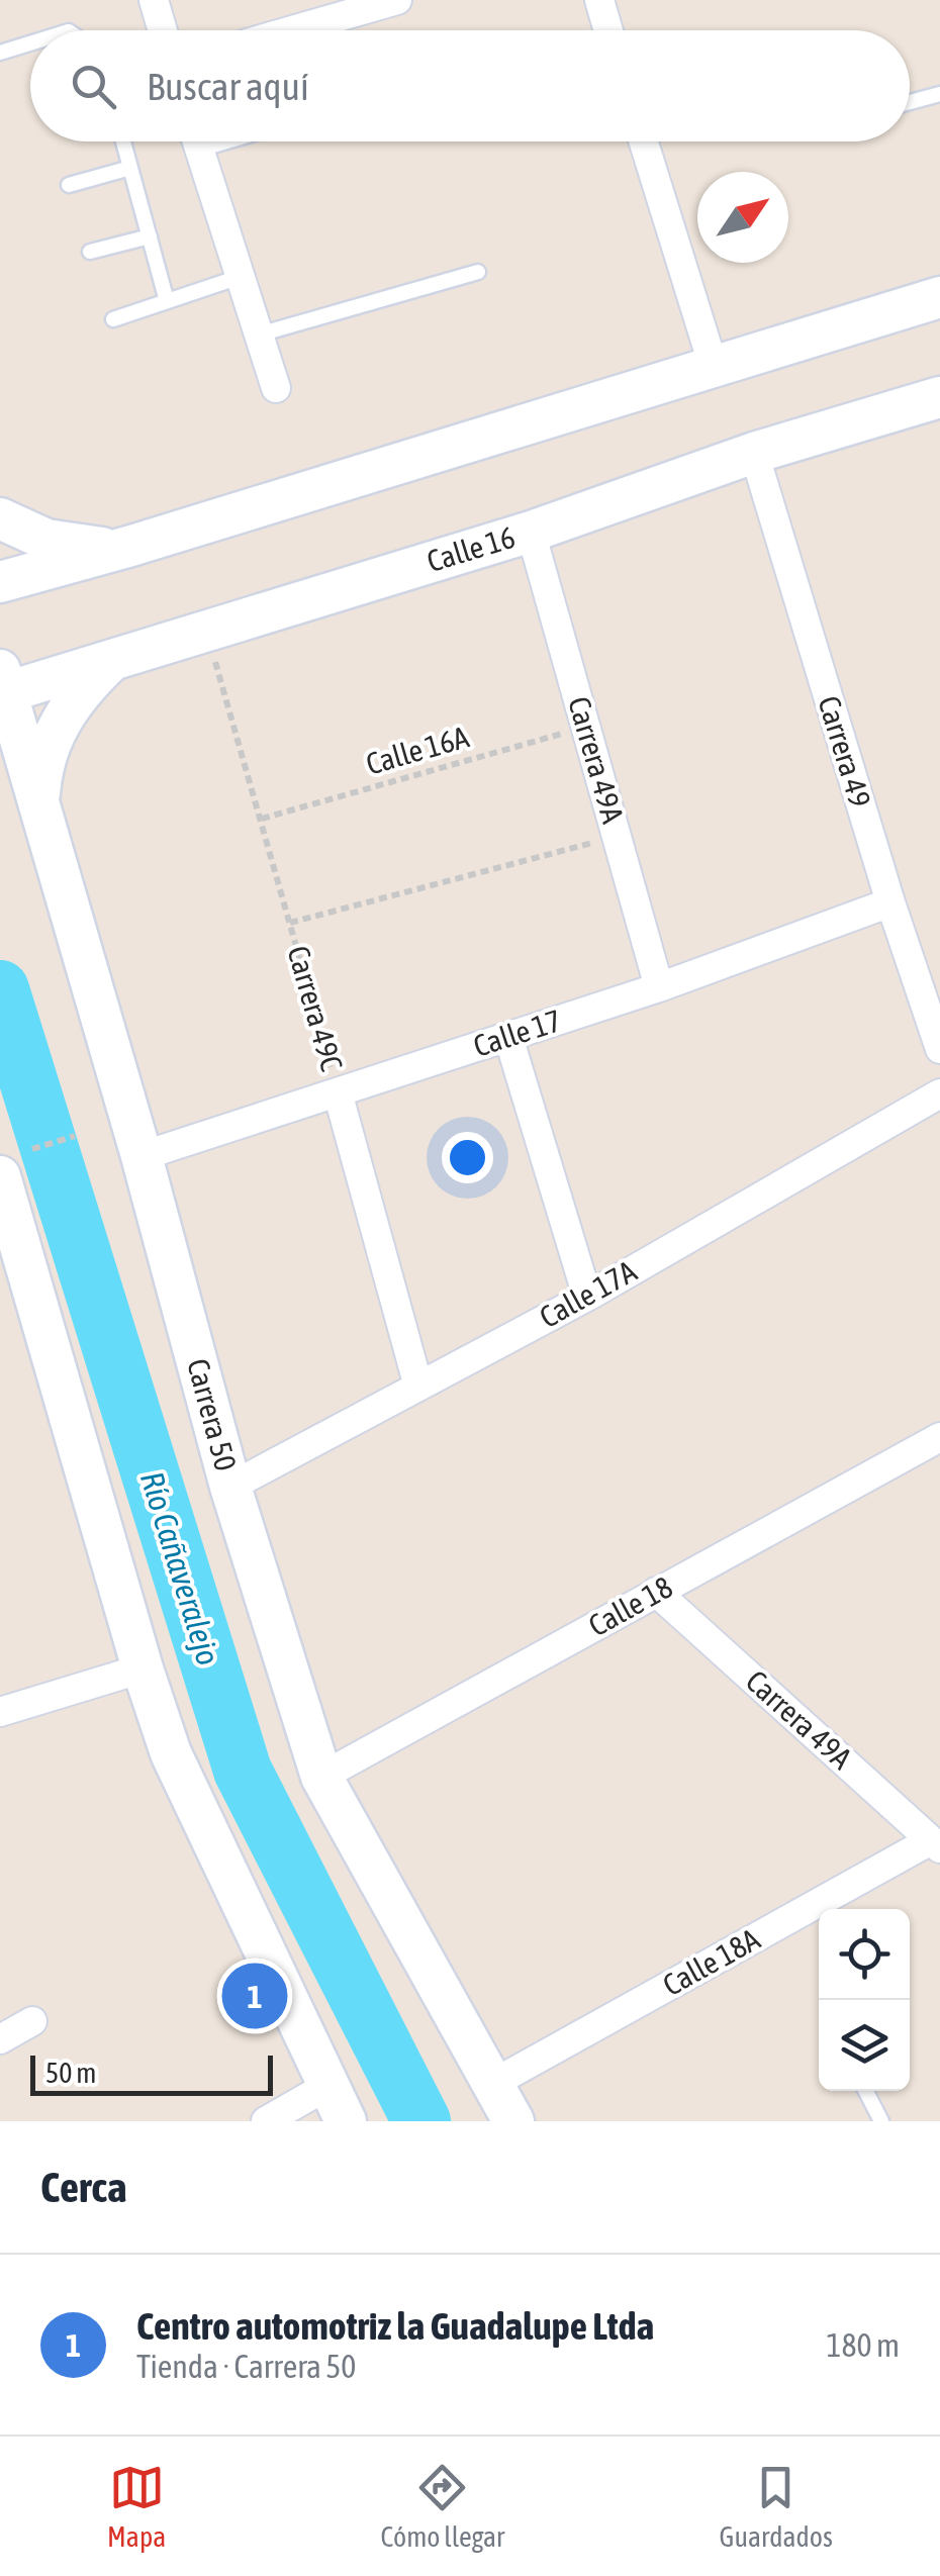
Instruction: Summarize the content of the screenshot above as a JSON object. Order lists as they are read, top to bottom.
{
  "streets": {
    "main road": ["Calle 16", "Carrera 50"],
    "street": [
      "Carrera 49",
      "Carrera 49A",
      "Carrera 49C",
      "Calle 17",
      "Calle 17A",
      "Calle 18",
      "Calle 18A"
    ],
    "path": ["Calle 16A"]
  },
  "crossings": [
    ["Calle 16", "Carrera 49"],
    ["Calle 16", "Carrera 49A"],
    ["Calle 16", "Carrera 49C"],
    ["Calle 16", "Carrera 50"],
    ["Calle 16A", "Carrera 49A"],
    ["Calle 16A", "Carrera 49C"],
    ["Carrera 49", "Calle 17"],
    ["Carrera 49A", "Calle 17"],
    ["Carrera 49A", "Calle 18"],
    ["Carrera 49A", "Calle 18A"],
    ["Carrera 49C", "Calle 17"],
    ["Carrera 49C", "Calle 17A"],
    ["Calle 17", "Carrera 50"],
    ["Calle 17A", "Carrera 50"],
    ["Carrera 50", "Calle 18"],
    ["Carrera 50", "Calle 18A"]
  ],
  "water": ["Río Cañaveralejo"],
  "scale_bar": "50 m",
  "north": "top right",
  "page": {
    "search": "Buscar aquí",
    "pins": "1",
    "scale": "50 m",
    "heading": "Cerca",
    "list": [
      {
        "mark": "1",
        "name": "Centro automotriz la Guadalupe Ltda",
        "note": "Tienda · Carrera 50",
        "value": "180 m"
      }
    ],
    "nav": ["Mapa", "Cómo llegar", "Guardados"]
  }
}
